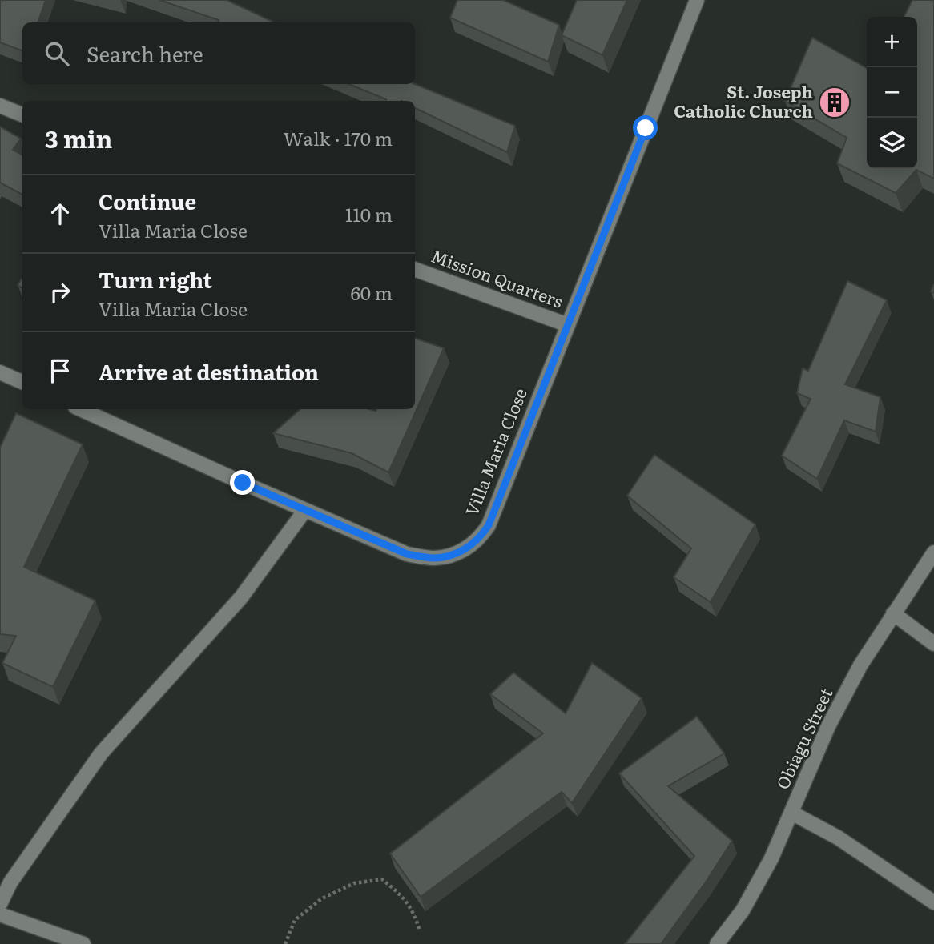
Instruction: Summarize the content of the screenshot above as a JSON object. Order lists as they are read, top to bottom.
{
  "streets": {
    "street": ["Mission Quarters", "Villa Maria Close", "Obiagu Street"]
  },
  "crossings": [
    ["Mission Quarters", "Villa Maria Close"]
  ],
  "places": {
    "building": ["St. Joseph Catholic Church"]
  },
  "page": {
    "map_buttons": ["+", "−"],
    "search": "Search here",
    "heading": ["3 min", "Walk · 170 m"],
    "list": [
      ["Continue", "Villa Maria Close", "110 m"],
      ["Turn right", "Villa Maria Close", "60 m"],
      "Arrive at destination"
    ]
  }
}
